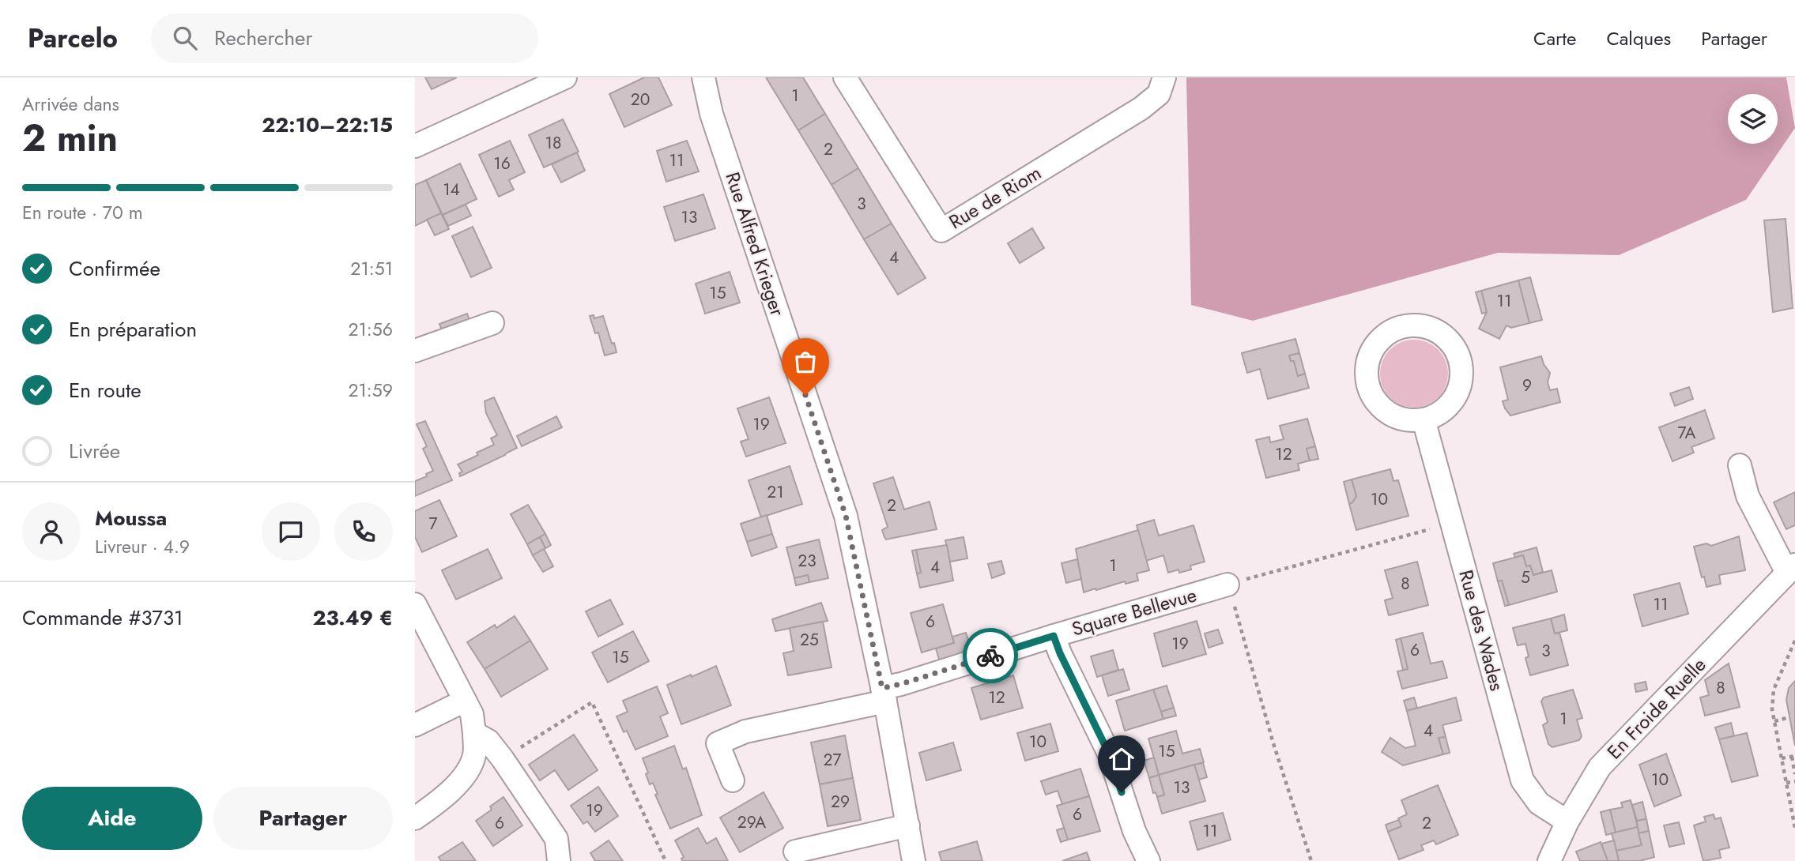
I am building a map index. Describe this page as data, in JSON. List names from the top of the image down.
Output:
{
  "streets": {
    "street": [
      "Rue de Riom",
      "Rue Alfred Krieger",
      "Square Bellevue",
      "Rue des Wades",
      "En Froide Ruelle"
    ]
  },
  "crossings": [
    ["Rue Alfred Krieger", "Square Bellevue"],
    ["Rue des Wades", "En Froide Ruelle"]
  ],
  "house_numbers": [
    "1",
    "20",
    "18",
    "2",
    "11",
    "16",
    "14",
    "3",
    "13",
    "4",
    "15",
    "11",
    "9",
    "19",
    "7A",
    "12",
    "21",
    "10",
    "2",
    "7",
    "23",
    "1",
    "4",
    "5",
    "8",
    "11",
    "6",
    "25",
    "19",
    "6",
    "3",
    "15",
    "8",
    "12",
    "1",
    "4",
    "10",
    "15",
    "27",
    "10",
    "13",
    "29",
    "19",
    "6",
    "29A",
    "6",
    "2",
    "11"
  ],
  "page": {
    "header": "Parcelo",
    "search": "Rechercher",
    "nav": ["Carte", "Calques", "Partager"],
    "heading": ["2 min", "Arrivée dans", "22:10–22:15"],
    "panel": [
      "Moussa",
      "Livreur · 4.9",
      "Commande #3731",
      "23.49 €"
    ],
    "bar": "En route · 70 m",
    "list": [
      ["Confirmée", "21:51"],
      ["En préparation", "21:56"],
      ["En route", "21:59"],
      "Livrée"
    ],
    "buttons": ["Aide", "Partager"]
  }
}
